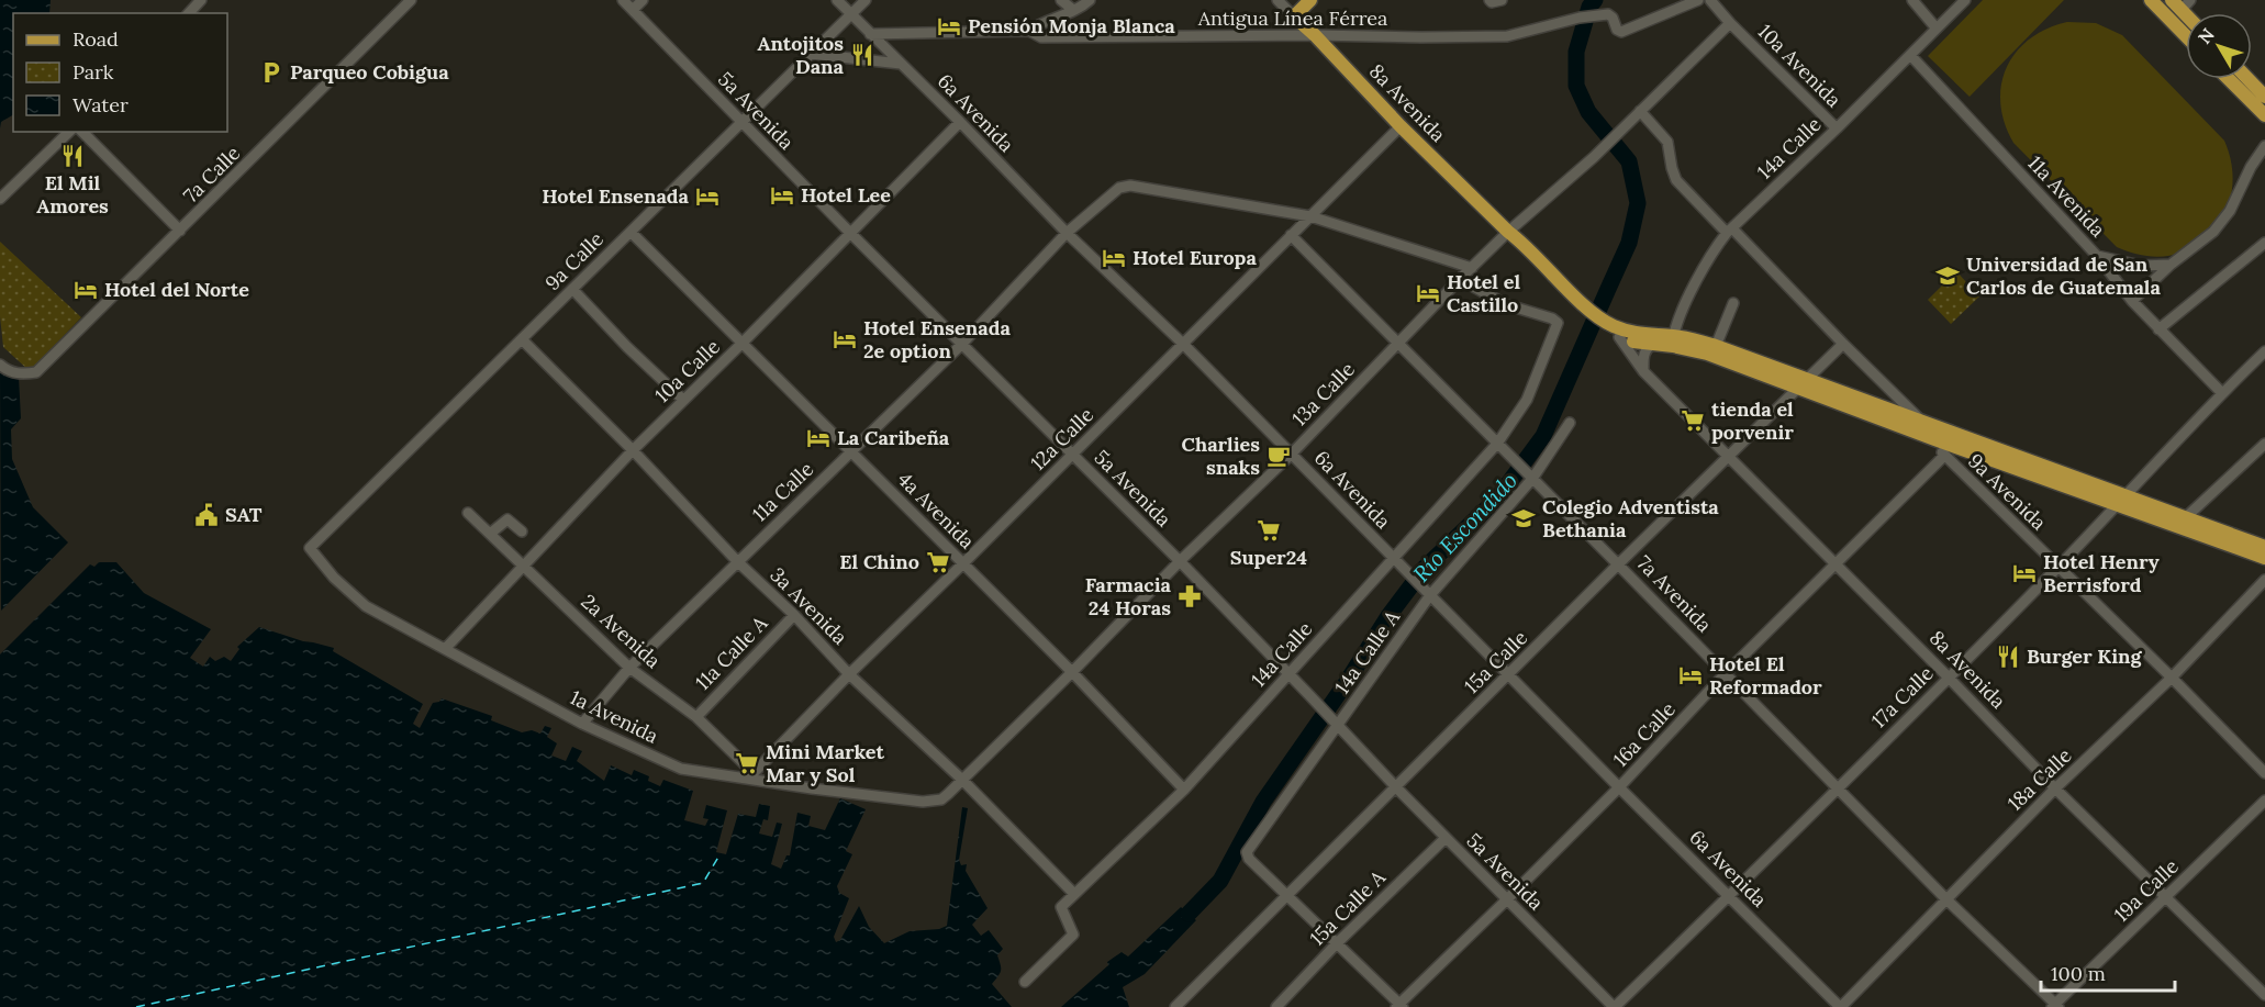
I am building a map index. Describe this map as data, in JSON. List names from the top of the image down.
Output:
{
  "streets": {
    "main road": ["8a Avenida"],
    "street": [
      "Antigua Línea Férrea",
      "10a Avenida",
      "5a Avenida",
      "6a Avenida",
      "14a Calle",
      "7a Calle",
      "11a Avenida",
      "9a Calle",
      "10a Calle",
      "13a Calle",
      "12a Calle",
      "11a Calle",
      "9a Avenida",
      "4a Avenida",
      "7a Avenida",
      "3a Avenida",
      "2a Avenida",
      "14a Calle A",
      "11a Calle A",
      "15a Calle",
      "17a Calle",
      "1a Avenida",
      "16a Calle",
      "18a Calle",
      "19a Calle",
      "15a Calle A"
    ]
  },
  "crossings": [
    ["Antigua Línea Férrea", "8a Avenida"],
    ["Antigua Línea Férrea", "6a Avenida"],
    ["10a Avenida", "14a Calle"],
    ["10a Avenida", "13a Calle"],
    ["8a Avenida", "14a Calle"],
    ["8a Avenida", "13a Calle"],
    ["8a Avenida", "12a Calle"],
    ["8a Avenida", "15a Calle"],
    ["8a Avenida", "17a Calle"],
    ["8a Avenida", "16a Calle"],
    ["8a Avenida", "18a Calle"],
    ["8a Avenida", "19a Calle"],
    ["5a Avenida", "14a Calle"],
    ["5a Avenida", "9a Calle"],
    ["5a Avenida", "10a Calle"],
    ["5a Avenida", "13a Calle"],
    ["5a Avenida", "12a Calle"],
    ["5a Avenida", "11a Calle"],
    ["5a Avenida", "14a Calle A"],
    ["5a Avenida", "15a Calle"],
    ["5a Avenida", "17a Calle"],
    ["5a Avenida", "16a Calle"],
    ["5a Avenida", "15a Calle A"],
    ["6a Avenida", "14a Calle"],
    ["6a Avenida", "9a Calle"],
    ["6a Avenida", "10a Calle"],
    ["6a Avenida", "13a Calle"],
    ["6a Avenida", "12a Calle"],
    ["6a Avenida", "11a Calle"],
    ["6a Avenida", "14a Calle A"],
    ["6a Avenida", "15a Calle"],
    ["6a Avenida", "17a Calle"],
    ["6a Avenida", "16a Calle"],
    ["6a Avenida", "18a Calle"],
    ["14a Calle", "11a Avenida"],
    ["14a Calle", "13a Calle"],
    ["14a Calle", "9a Avenida"],
    ["14a Calle", "4a Avenida"],
    ["14a Calle", "7a Avenida"],
    ["14a Calle", "3a Avenida"],
    ["11a Avenida", "17a Calle"],
    ["9a Calle", "4a Avenida"],
    ["9a Calle", "3a Avenida"],
    ["9a Calle", "1a Avenida"],
    ["10a Calle", "4a Avenida"],
    ["10a Calle", "3a Avenida"],
    ["10a Calle", "2a Avenida"],
    ["10a Calle", "1a Avenida"],
    ["13a Calle", "9a Avenida"],
    ["13a Calle", "4a Avenida"],
    ["13a Calle", "7a Avenida"],
    ["13a Calle", "3a Avenida"],
    ["13a Calle", "1a Avenida"],
    ["12a Calle", "11a Calle"],
    ["12a Calle", "4a Avenida"],
    ["12a Calle", "7a Avenida"],
    ["12a Calle", "3a Avenida"],
    ["12a Calle", "2a Avenida"],
    ["12a Calle", "1a Avenida"],
    ["11a Calle", "4a Avenida"],
    ["11a Calle", "3a Avenida"],
    ["11a Calle", "2a Avenida"],
    ["11a Calle", "1a Avenida"],
    ["9a Avenida", "15a Calle"],
    ["9a Avenida", "17a Calle"],
    ["9a Avenida", "16a Calle"],
    ["9a Avenida", "18a Calle"],
    ["7a Avenida", "14a Calle A"],
    ["7a Avenida", "15a Calle"],
    ["7a Avenida", "17a Calle"],
    ["7a Avenida", "16a Calle"],
    ["7a Avenida", "18a Calle"],
    ["7a Avenida", "19a Calle"],
    ["3a Avenida", "11a Calle A"],
    ["2a Avenida", "11a Calle A"],
    ["2a Avenida", "1a Avenida"],
    ["14a Calle A", "15a Calle"]
  ],
  "water": ["Río Escondido"],
  "places": {
    "hotel": [
      "Pensión Monja Blanca",
      "Hotel Lee",
      "Hotel Ensenada",
      "Hotel Europa",
      "Hotel del Norte",
      "Hotel el Castillo",
      "Hotel Ensenada 2e option",
      "La Caribeña",
      "Hotel Henry Berrisford",
      "Hotel El Reformador"
    ],
    "restaurant": ["Antojitos Dana", "El Mil Amores", "Burger King"],
    "parking": ["Parqueo Cobigua"],
    "school or university": ["Universidad de San Carlos de Guatemala", "Colegio Adventista Bethania"],
    "supermarket": [
      "tienda el porvenir",
      "Super24",
      "El Chino",
      "Mini Market Mar y Sol"
    ],
    "cafe": ["Charlies snaks"],
    "public building": ["SAT"],
    "pharmacy": ["Farmacia 24 Horas"]
  },
  "legend": ["Road", "Park", "Water"],
  "scale_bar": "100 m",
  "north": "top left"
}
